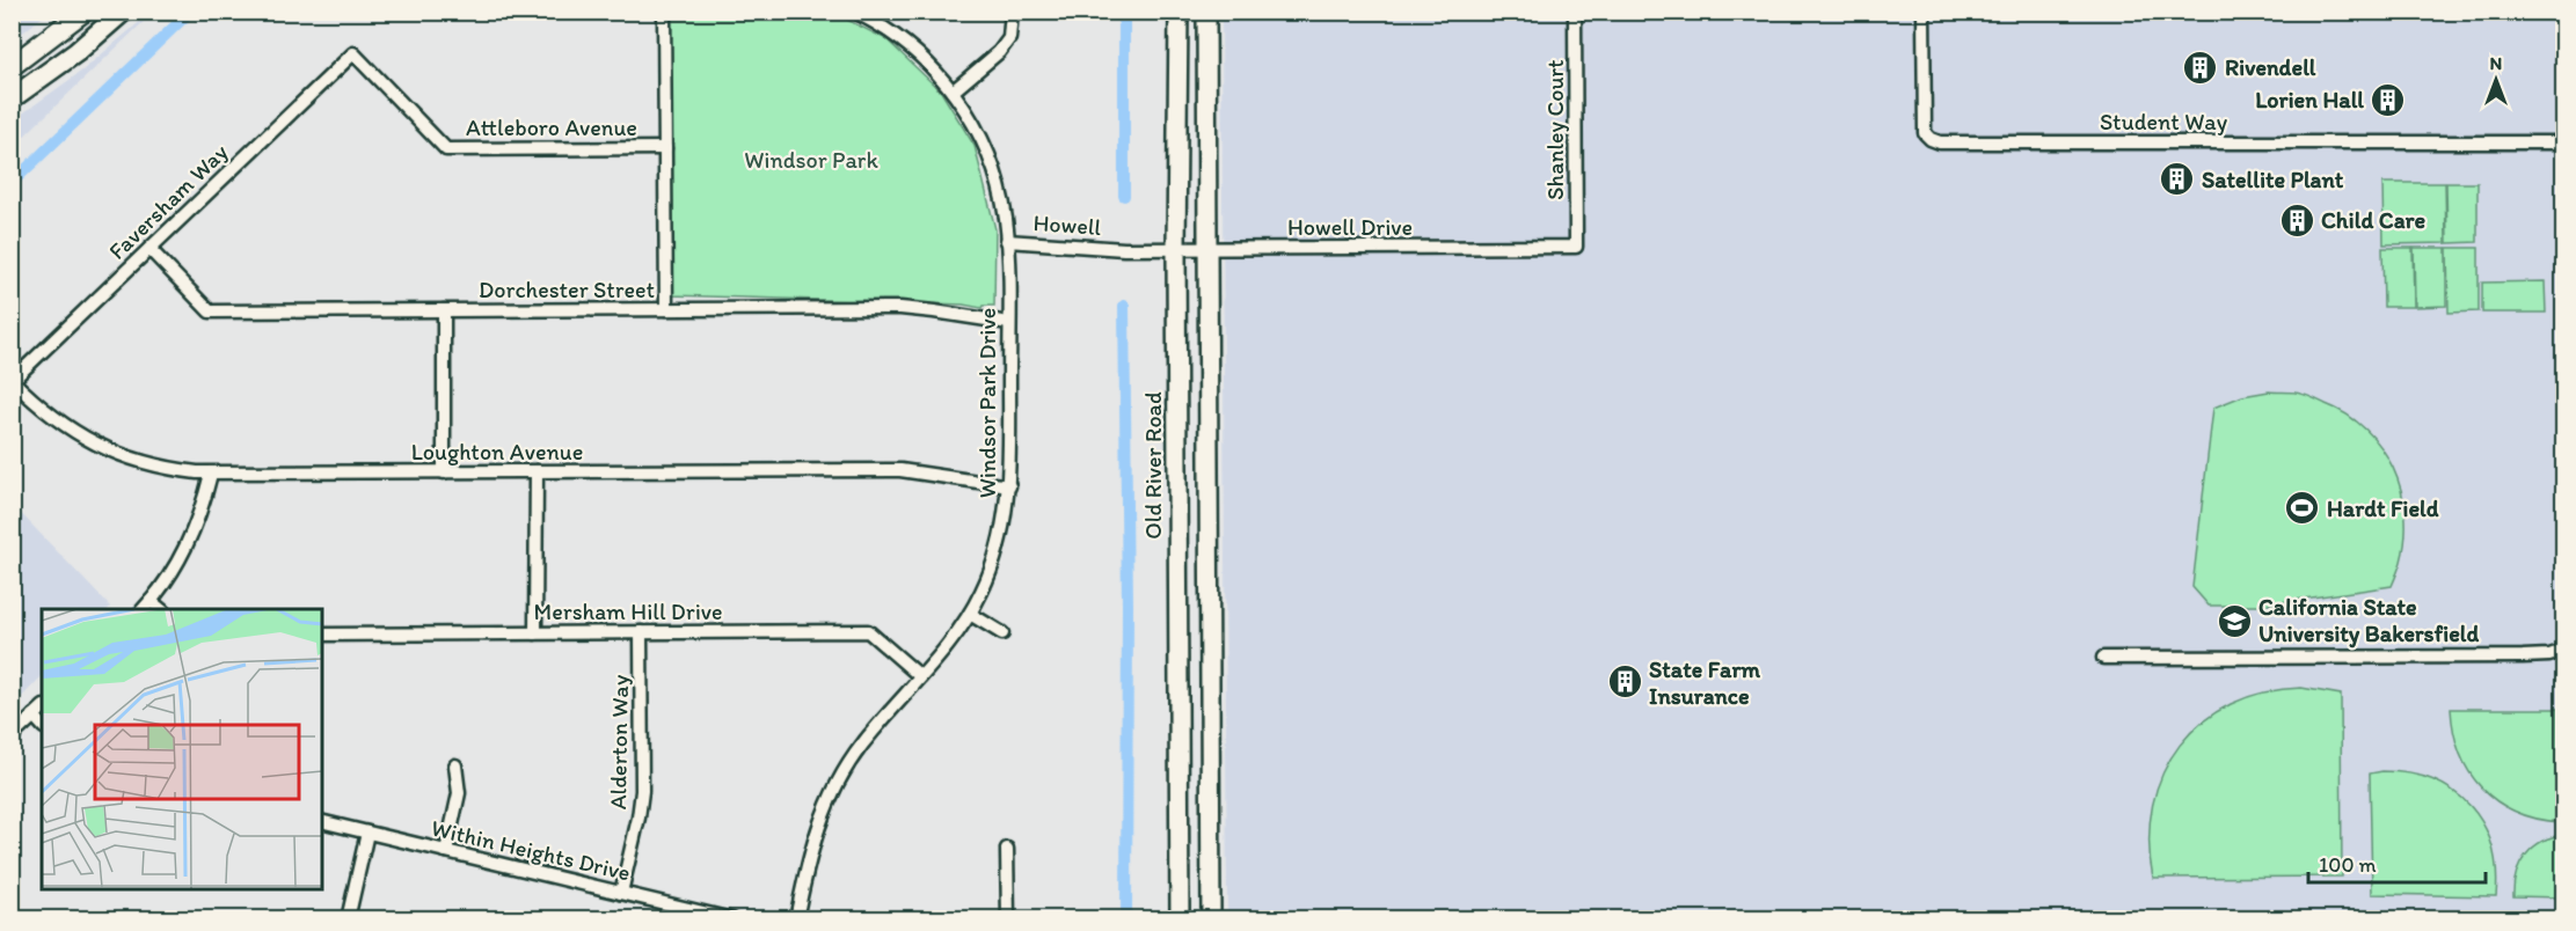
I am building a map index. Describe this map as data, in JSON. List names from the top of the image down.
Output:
{
  "streets": {
    "main road": ["Old River Road"],
    "street": [
      "Student Way",
      "Attleboro Avenue",
      "Shanley Court",
      "Faversham Way",
      "Howell",
      "Howell Drive",
      "Dorchester Street",
      "Windsor Park Drive",
      "Loughton Avenue",
      "Mersham Hill Drive",
      "Alderton Way",
      "Within Heights Drive"
    ]
  },
  "crossings": [
    ["Attleboro Avenue", "Faversham Way"],
    ["Shanley Court", "Howell Drive"],
    ["Faversham Way", "Dorchester Street"],
    ["Faversham Way", "Loughton Avenue"],
    ["Howell", "Howell Drive"],
    ["Howell", "Windsor Park Drive"],
    ["Howell Drive", "Old River Road"],
    ["Dorchester Street", "Windsor Park Drive"],
    ["Windsor Park Drive", "Loughton Avenue"],
    ["Windsor Park Drive", "Mersham Hill Drive"],
    ["Mersham Hill Drive", "Alderton Way"],
    ["Alderton Way", "Within Heights Drive"]
  ],
  "parks": ["Windsor Park"],
  "places": {
    "building": [
      "Rivendell",
      "Lorien Hall",
      "Satellite Plant",
      "Child Care",
      "State Farm Insurance"
    ],
    "sports": ["Hardt Field"],
    "school or university": ["California State University Bakersfield"]
  },
  "scale_bar": "100 m",
  "north": "top"
}
